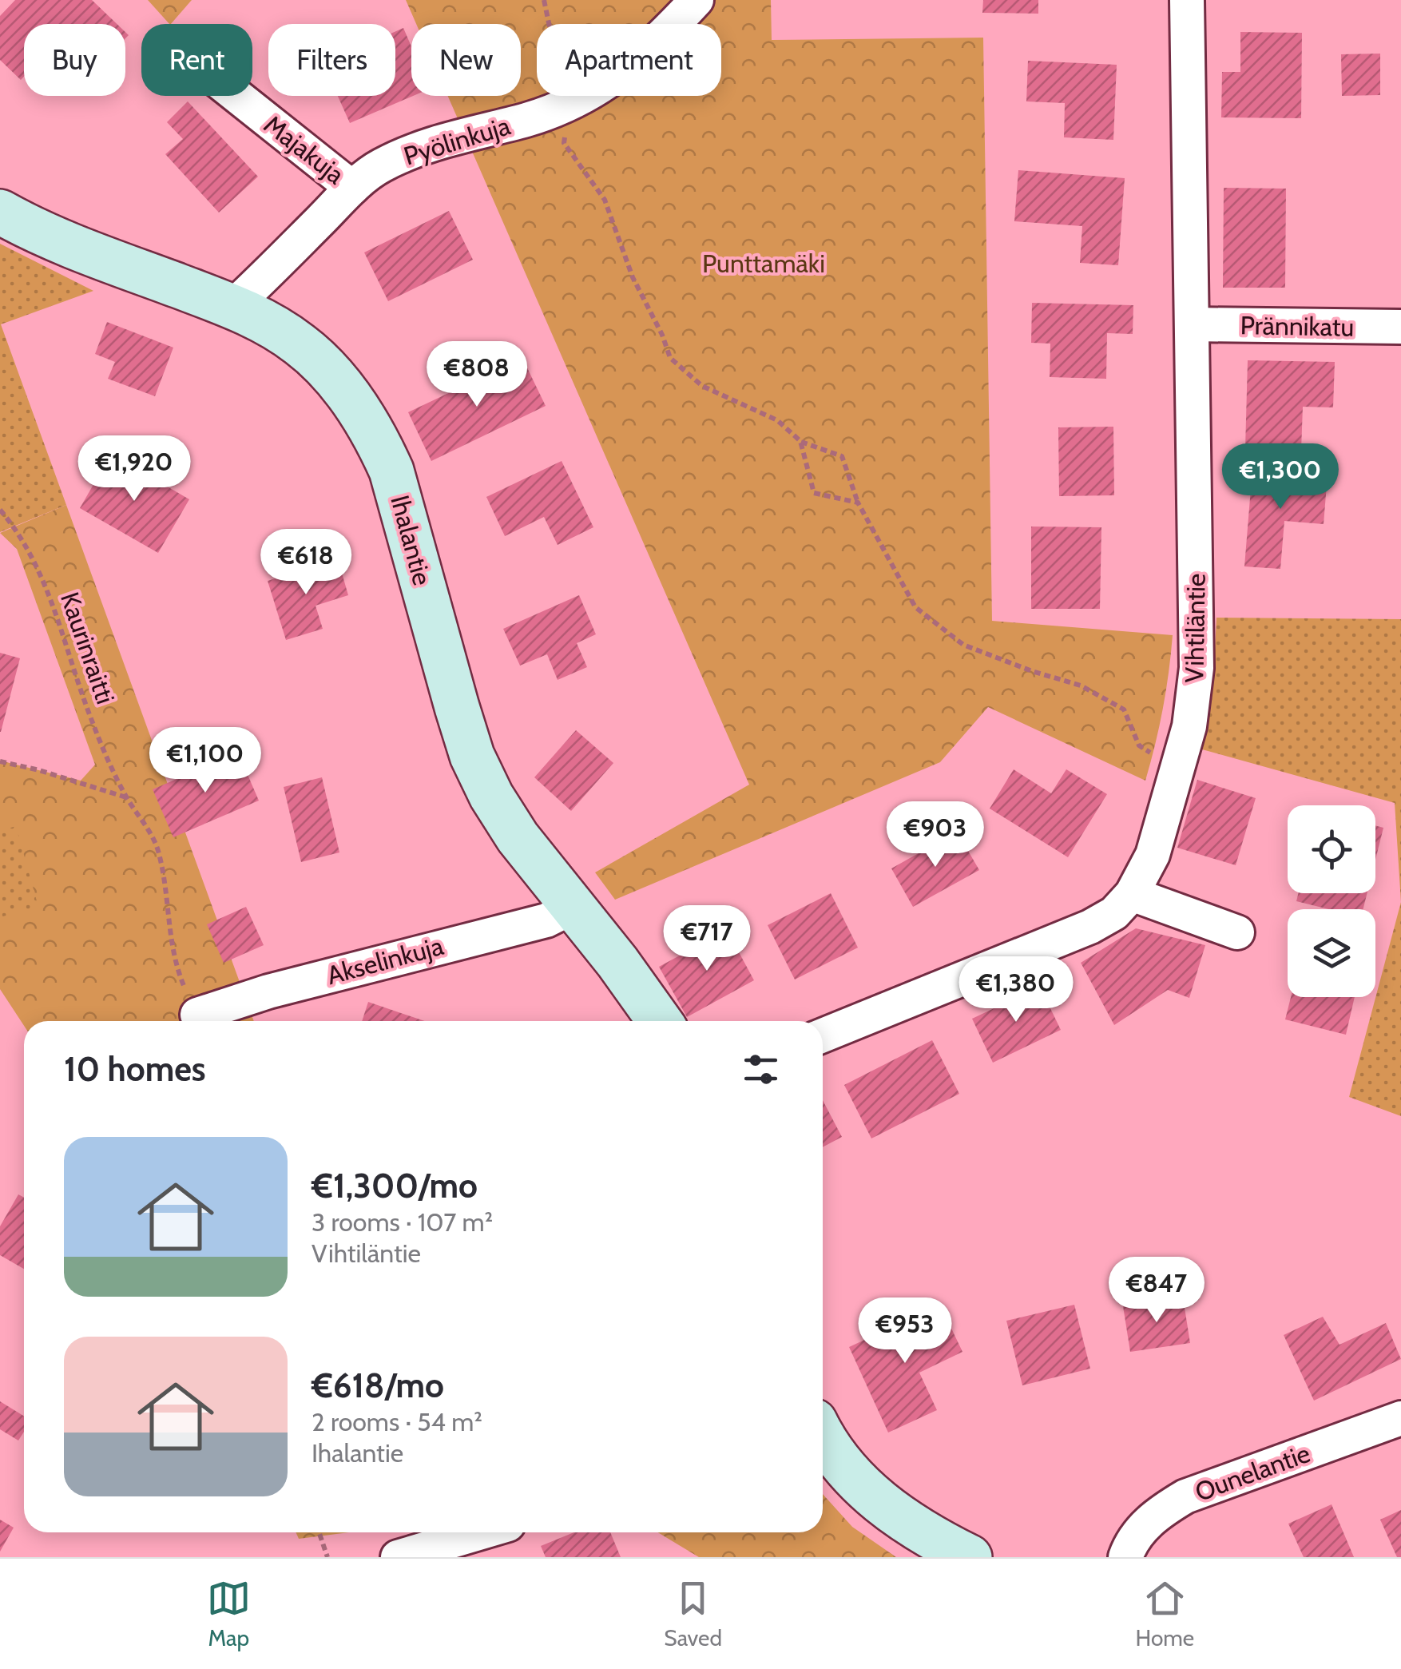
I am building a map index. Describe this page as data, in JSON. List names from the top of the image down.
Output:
{
  "streets": {
    "street": [
      "Pyölinkuja",
      "Majakuja",
      "Prännikatu",
      "Ihalantie",
      "Vihtiläntie",
      "Akselinkuja",
      "Ounelantie"
    ],
    "path": ["Kaurinraitti"]
  },
  "crossings": [
    ["Pyölinkuja", "Majakuja"],
    ["Pyölinkuja", "Ihalantie"],
    ["Prännikatu", "Vihtiläntie"],
    ["Ihalantie", "Akselinkuja"],
    ["Kaurinraitti", "Akselinkuja"]
  ],
  "parks": ["Punttamäki"],
  "page": {
    "chip": [
      "Buy",
      "Rent",
      "Filters",
      "New",
      "Apartment"
    ],
    "price": [
      "€808",
      "€1,920",
      "€1,300",
      "€618",
      "€1,100",
      "€903",
      "€717",
      "€1,380",
      "€847",
      "€953"
    ],
    "heading": "10 homes",
    "list": [
      {
        "name": "€1,300/mo",
        "note": "3 rooms · 107 m² · Vihtiläntie"
      },
      {
        "name": "€618/mo",
        "note": "2 rooms · 54 m² · Ihalantie"
      }
    ],
    "tabs": ["Map", "Saved", "Home"]
  }
}
